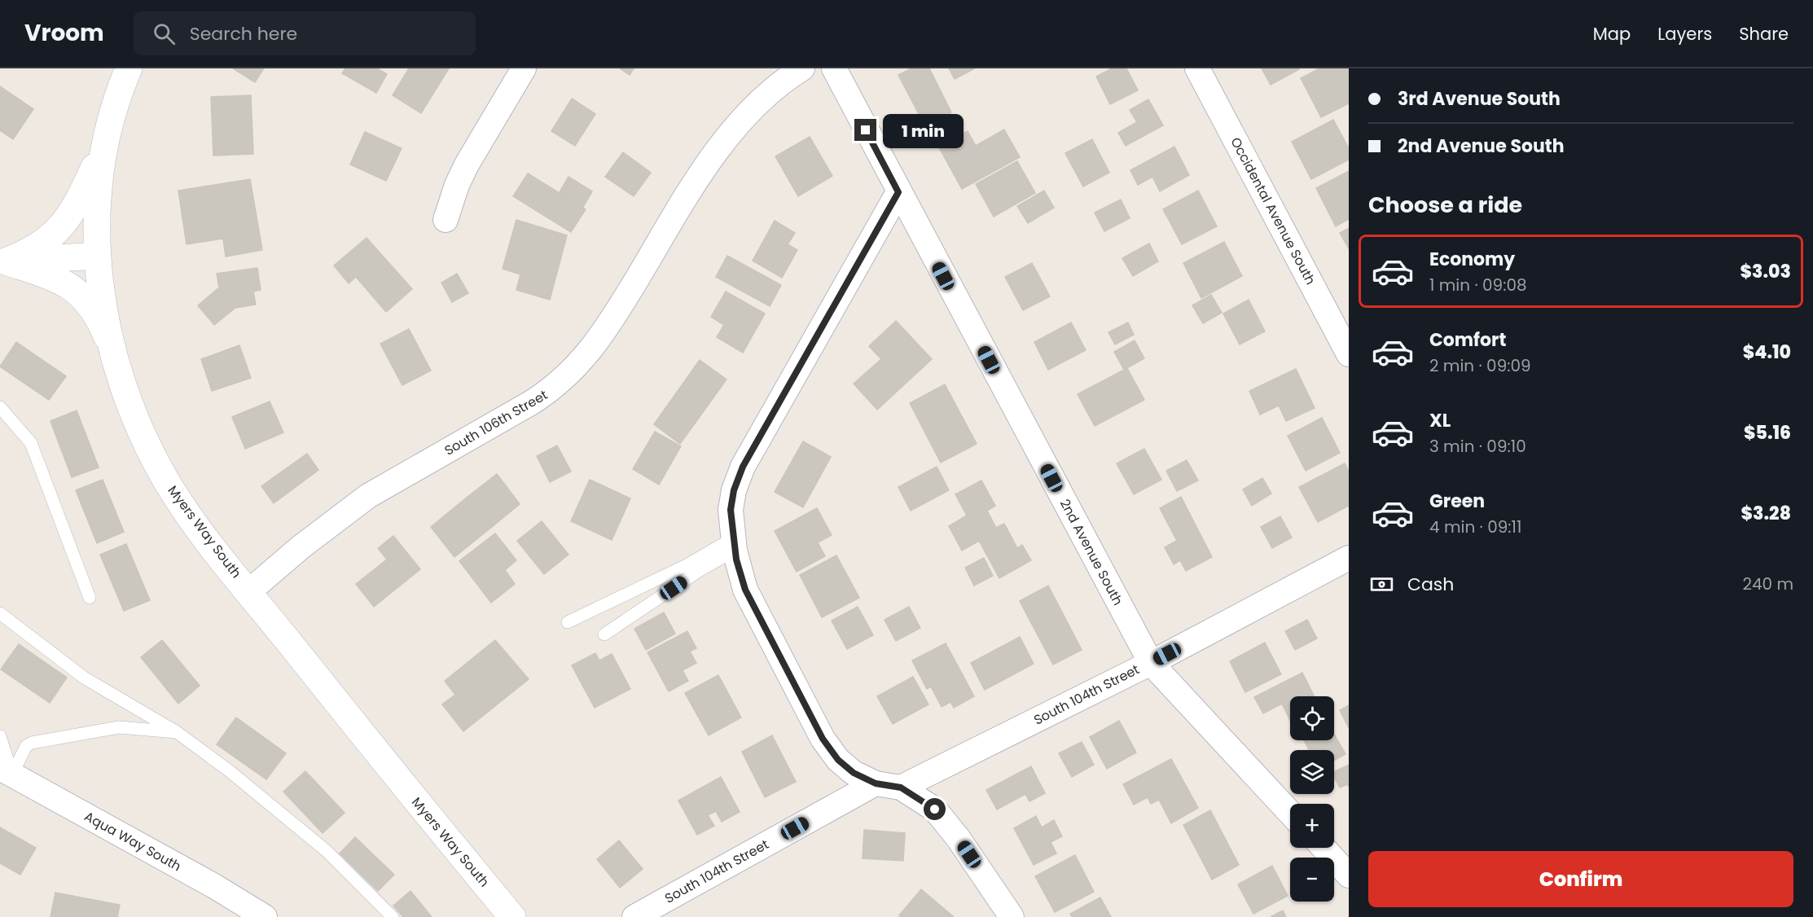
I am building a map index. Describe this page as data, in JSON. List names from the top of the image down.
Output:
{
  "streets": {
    "main road": ["Myers Way South"],
    "street": [
      "Occidental Avenue South",
      "South 106th Street",
      "2nd Avenue South",
      "South 104th Street",
      "Aqua Way South"
    ]
  },
  "crossings": [
    ["South 106th Street", "Myers Way South"],
    ["2nd Avenue South", "South 104th Street"]
  ],
  "page": {
    "header": "Vroom",
    "search": "Search here",
    "nav": ["Map", "Layers", "Share"],
    "banner": ["3rd Avenue South", "2nd Avenue South"],
    "bubble": "1 min",
    "heading": "Choose a ride",
    "list": [
      {
        "name": "Economy",
        "note": "1 min · 09:08",
        "value": "$3.03"
      },
      {
        "name": "Comfort",
        "note": "2 min · 09:09",
        "value": "$4.10"
      },
      {
        "name": "XL",
        "note": "3 min · 09:10",
        "value": "$5.16"
      },
      {
        "name": "Green",
        "note": "4 min · 09:11",
        "value": "$3.28"
      }
    ],
    "pay": ["Cash", "240 m"],
    "map_buttons": ["+", "−"],
    "buttons": "Confirm"
  }
}
